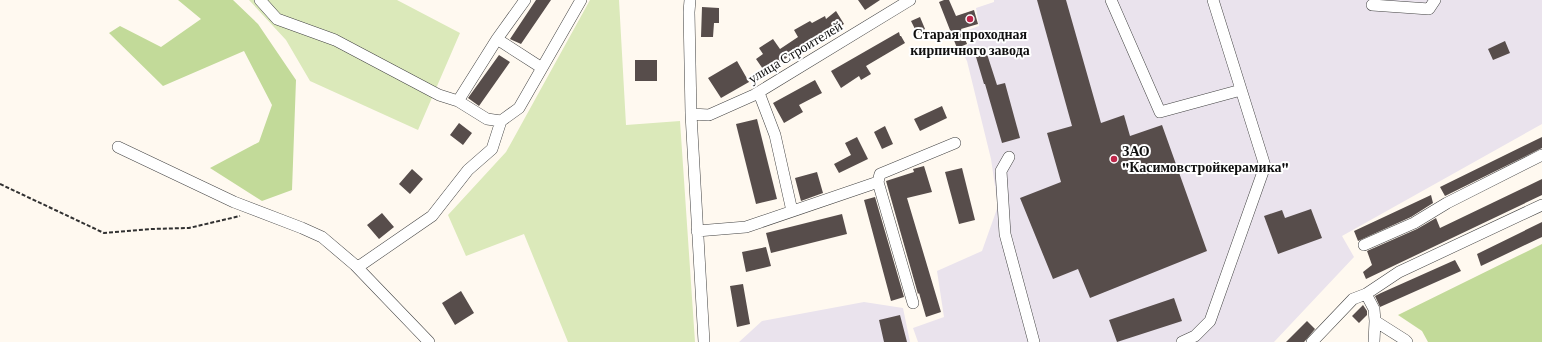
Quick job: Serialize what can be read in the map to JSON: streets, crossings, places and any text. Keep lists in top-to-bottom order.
{
  "streets": {
    "street": ["улица Строителей"]
  },
  "places": ["Старая проходная кирпичного завода", "ЗАО \"Касимовстройкерамика\""]
}
